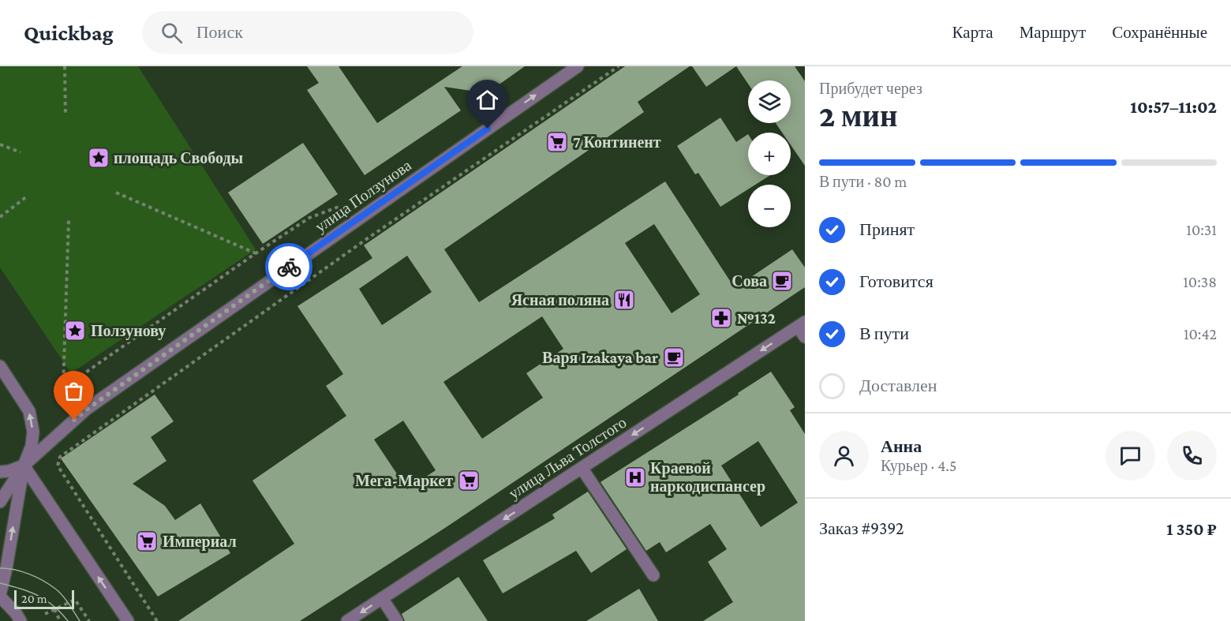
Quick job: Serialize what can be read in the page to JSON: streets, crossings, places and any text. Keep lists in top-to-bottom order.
{
  "streets": {
    "street": ["улица Ползунова", "улица Льва Толстого"]
  },
  "one_way": ["улица Ползунова", "улица Льва Толстого"],
  "places": {
    "supermarket": ["7 Континент", "Мега-Маркет", "Империал"],
    "place": ["площадь Свободы", "Ползунову"],
    "cafe": ["Сова", "Варя Izakaya bar"],
    "restaurant": ["Ясная поляна"],
    "pharmacy": ["№132"],
    "hospital": ["Краевой наркодиспансер"]
  },
  "scale_bar": "20 m",
  "page": {
    "header": "Quickbag",
    "search": "Поиск",
    "nav": ["Карта", "Маршрут", "Сохранённые"],
    "heading": ["2 мин", "Прибудет через", "10:57–11:02"],
    "panel": [
      "Анна",
      "Курьер · 4.5",
      "Заказ #9392",
      "1 350 ₽"
    ],
    "map_buttons": ["+", "−"],
    "bar": "В пути · 80 m",
    "list": [
      ["Принят", "10:31"],
      ["Готовится", "10:38"],
      ["В пути", "10:42"],
      "Доставлен"
    ],
    "scale": "20 m"
  }
}
